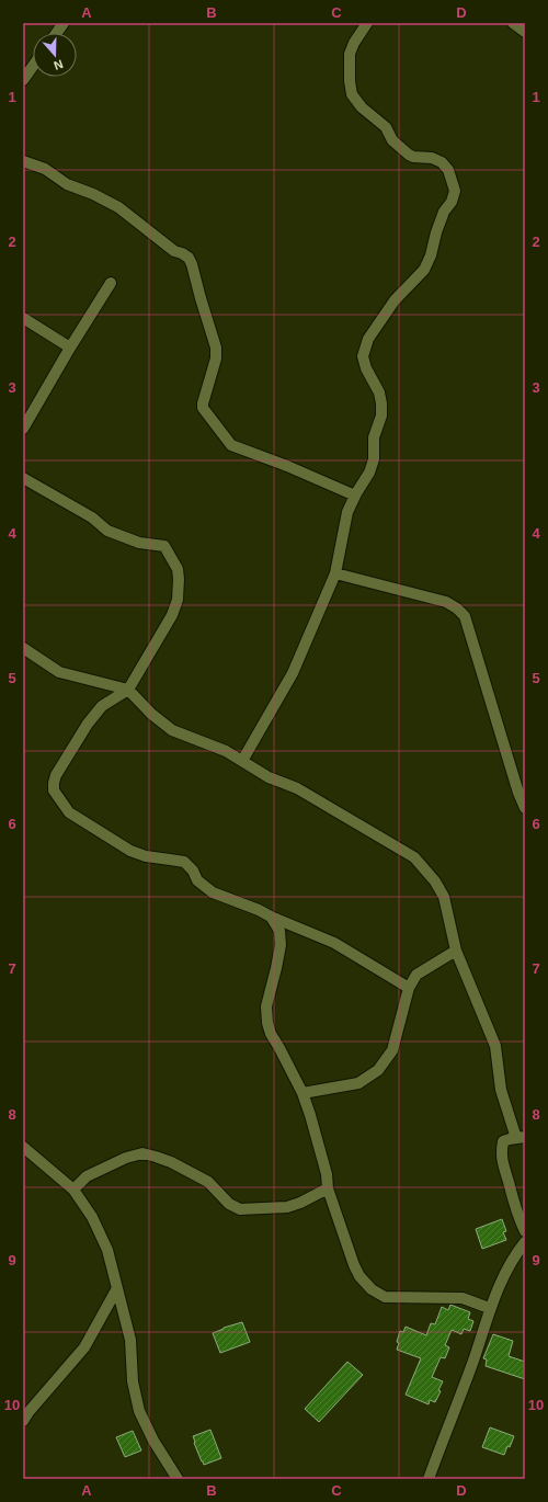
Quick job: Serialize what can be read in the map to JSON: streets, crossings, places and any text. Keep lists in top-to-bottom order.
{
  "north": "bottom",
  "grid": {
    "columns": [
      "A",
      "B",
      "C",
      "D"
    ],
    "rows": [
      "1",
      "2",
      "3",
      "4",
      "5",
      "6",
      "7",
      "8",
      "9",
      "10"
    ]
  }
}
